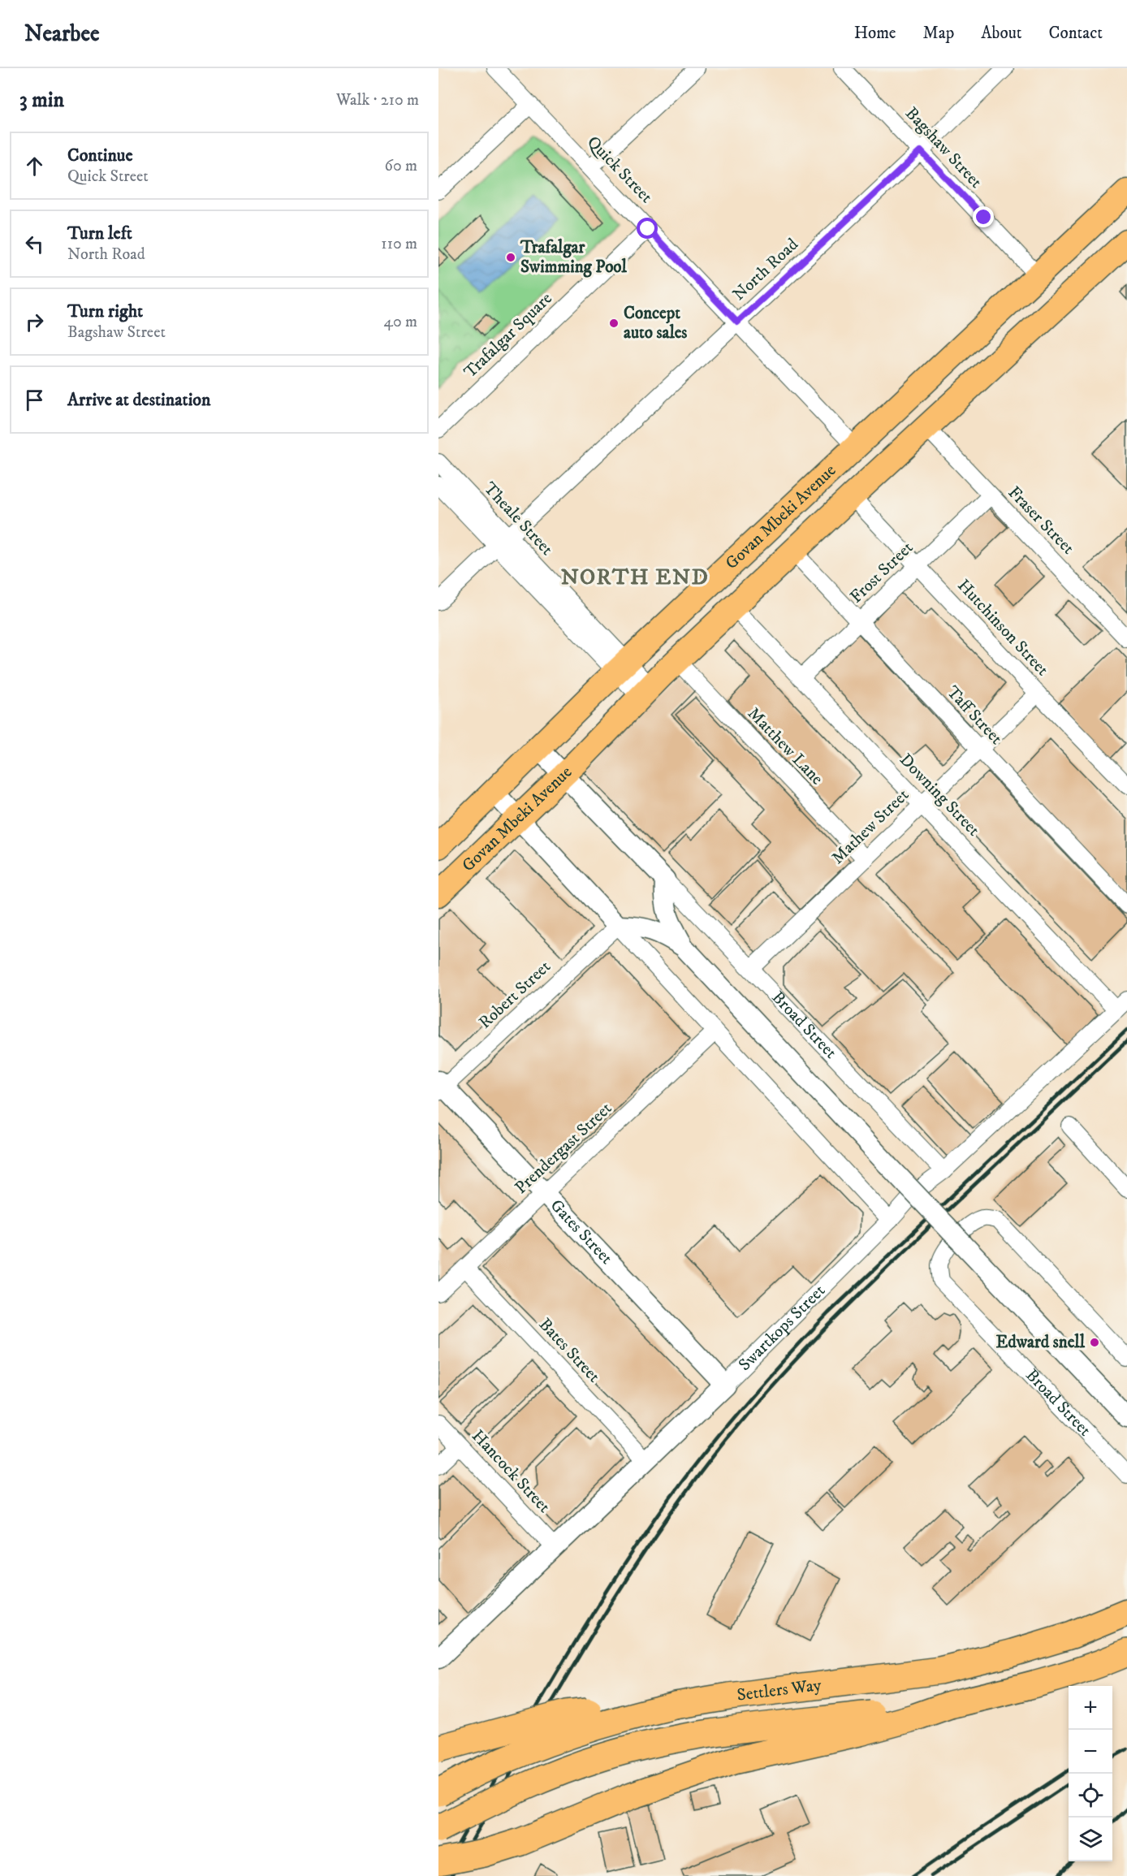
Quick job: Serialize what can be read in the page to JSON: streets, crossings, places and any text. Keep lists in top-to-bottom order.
{
  "streets": {
    "highway": ["Settlers Way"],
    "main road": ["Govan Mbeki Avenue"],
    "street": [
      "Bagshaw Street",
      "Quick Street",
      "North Road",
      "Trafalgar Square",
      "Theale Street",
      "Fraser Street",
      "Frost Street",
      "Hutchinson Street",
      "Taff Street",
      "Matthew Lane",
      "Downing Street",
      "Mathew Street",
      "Robert Street",
      "Broad Street",
      "Prendergast Street",
      "Gates Street",
      "Swartkops Street",
      "Bates Street",
      "Hancock Street"
    ]
  },
  "crossings": [
    ["Bagshaw Street", "North Road"],
    ["Bagshaw Street", "Govan Mbeki Avenue"],
    ["Quick Street", "North Road"],
    ["Quick Street", "Trafalgar Square"],
    ["Quick Street", "Govan Mbeki Avenue"],
    ["North Road", "Theale Street"],
    ["Govan Mbeki Avenue", "Theale Street"],
    ["Govan Mbeki Avenue", "Fraser Street"],
    ["Govan Mbeki Avenue", "Hutchinson Street"],
    ["Govan Mbeki Avenue", "Taff Street"],
    ["Govan Mbeki Avenue", "Matthew Lane"],
    ["Govan Mbeki Avenue", "Downing Street"],
    ["Govan Mbeki Avenue", "Broad Street"],
    ["Fraser Street", "Frost Street"],
    ["Frost Street", "Hutchinson Street"],
    ["Frost Street", "Taff Street"],
    ["Frost Street", "Downing Street"],
    ["Hutchinson Street", "Mathew Street"],
    ["Taff Street", "Mathew Street"],
    ["Matthew Lane", "Mathew Street"],
    ["Downing Street", "Mathew Street"],
    ["Downing Street", "Swartkops Street"],
    ["Mathew Street", "Broad Street"],
    ["Robert Street", "Broad Street"],
    ["Robert Street", "Gates Street"],
    ["Broad Street", "Swartkops Street"],
    ["Prendergast Street", "Gates Street"],
    ["Prendergast Street", "Bates Street"],
    ["Gates Street", "Swartkops Street"],
    ["Swartkops Street", "Bates Street"],
    ["Swartkops Street", "Hancock Street"]
  ],
  "districts": ["NORTH END"],
  "places": ["Trafalgar Swimming Pool", "Concept auto sales", "Edward snell"],
  "page": {
    "header": "Nearbee",
    "nav": [
      "Home",
      "Map",
      "About",
      "Contact"
    ],
    "heading": ["3 min", "Walk · 210 m"],
    "list": [
      ["Continue", "Quick Street", "60 m"],
      ["Turn left", "North Road", "110 m"],
      ["Turn right", "Bagshaw Street", "40 m"],
      "Arrive at destination"
    ],
    "map_buttons": ["+", "−"]
  }
}
